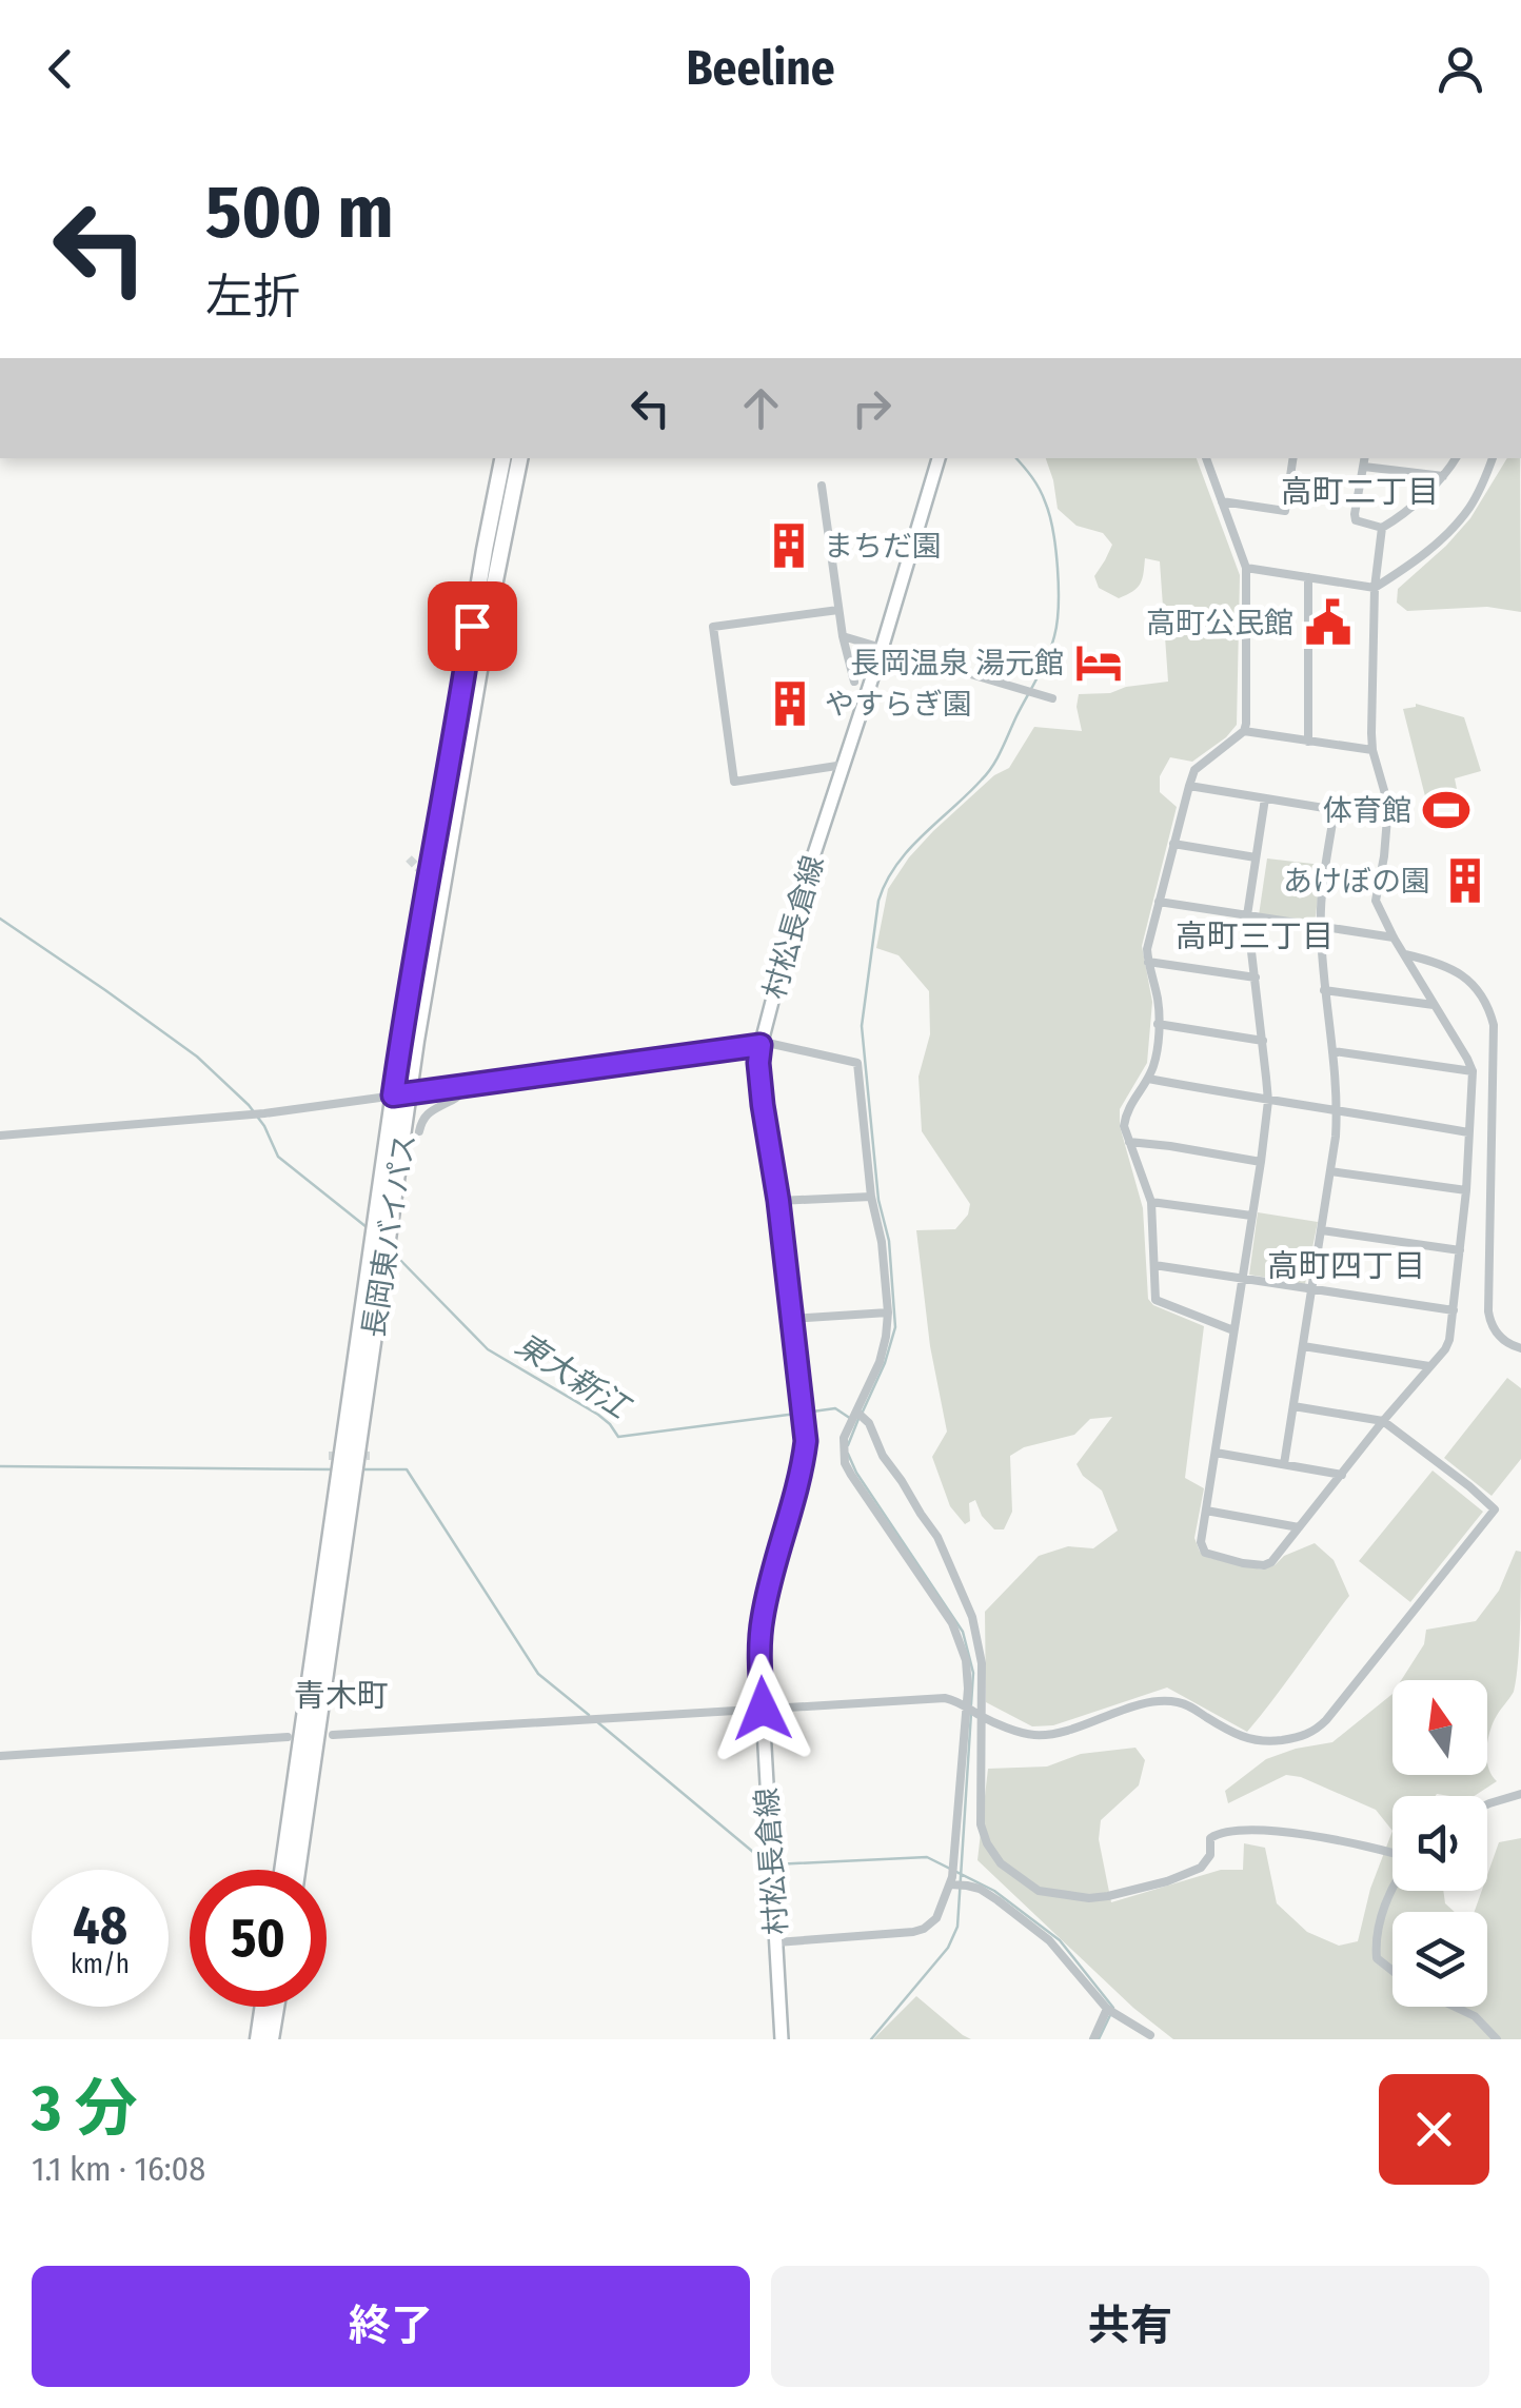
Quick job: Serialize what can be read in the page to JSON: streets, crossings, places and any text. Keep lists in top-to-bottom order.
{
  "streets": {
    "highway": ["長岡東バイパス"],
    "main road": ["村松長倉線"]
  },
  "districts": [
    "高町二丁目",
    "高町三丁目",
    "高町四丁目",
    "青木町"
  ],
  "water": ["東大新江"],
  "places": {
    "building": ["まちだ園", "やすらぎ園", "あけぼの園"],
    "public building": ["高町公民館"],
    "hotel": ["長岡温泉 湯元館"],
    "sports": ["体育館"]
  },
  "north": "top",
  "page": {
    "header": "Beeline",
    "turn": ["500 m", "左折"],
    "speed": "48 km/h",
    "limit": "50",
    "heading": ["3 分", "1.1 km · 16:08"],
    "buttons": ["終了", "共有"]
  }
}
